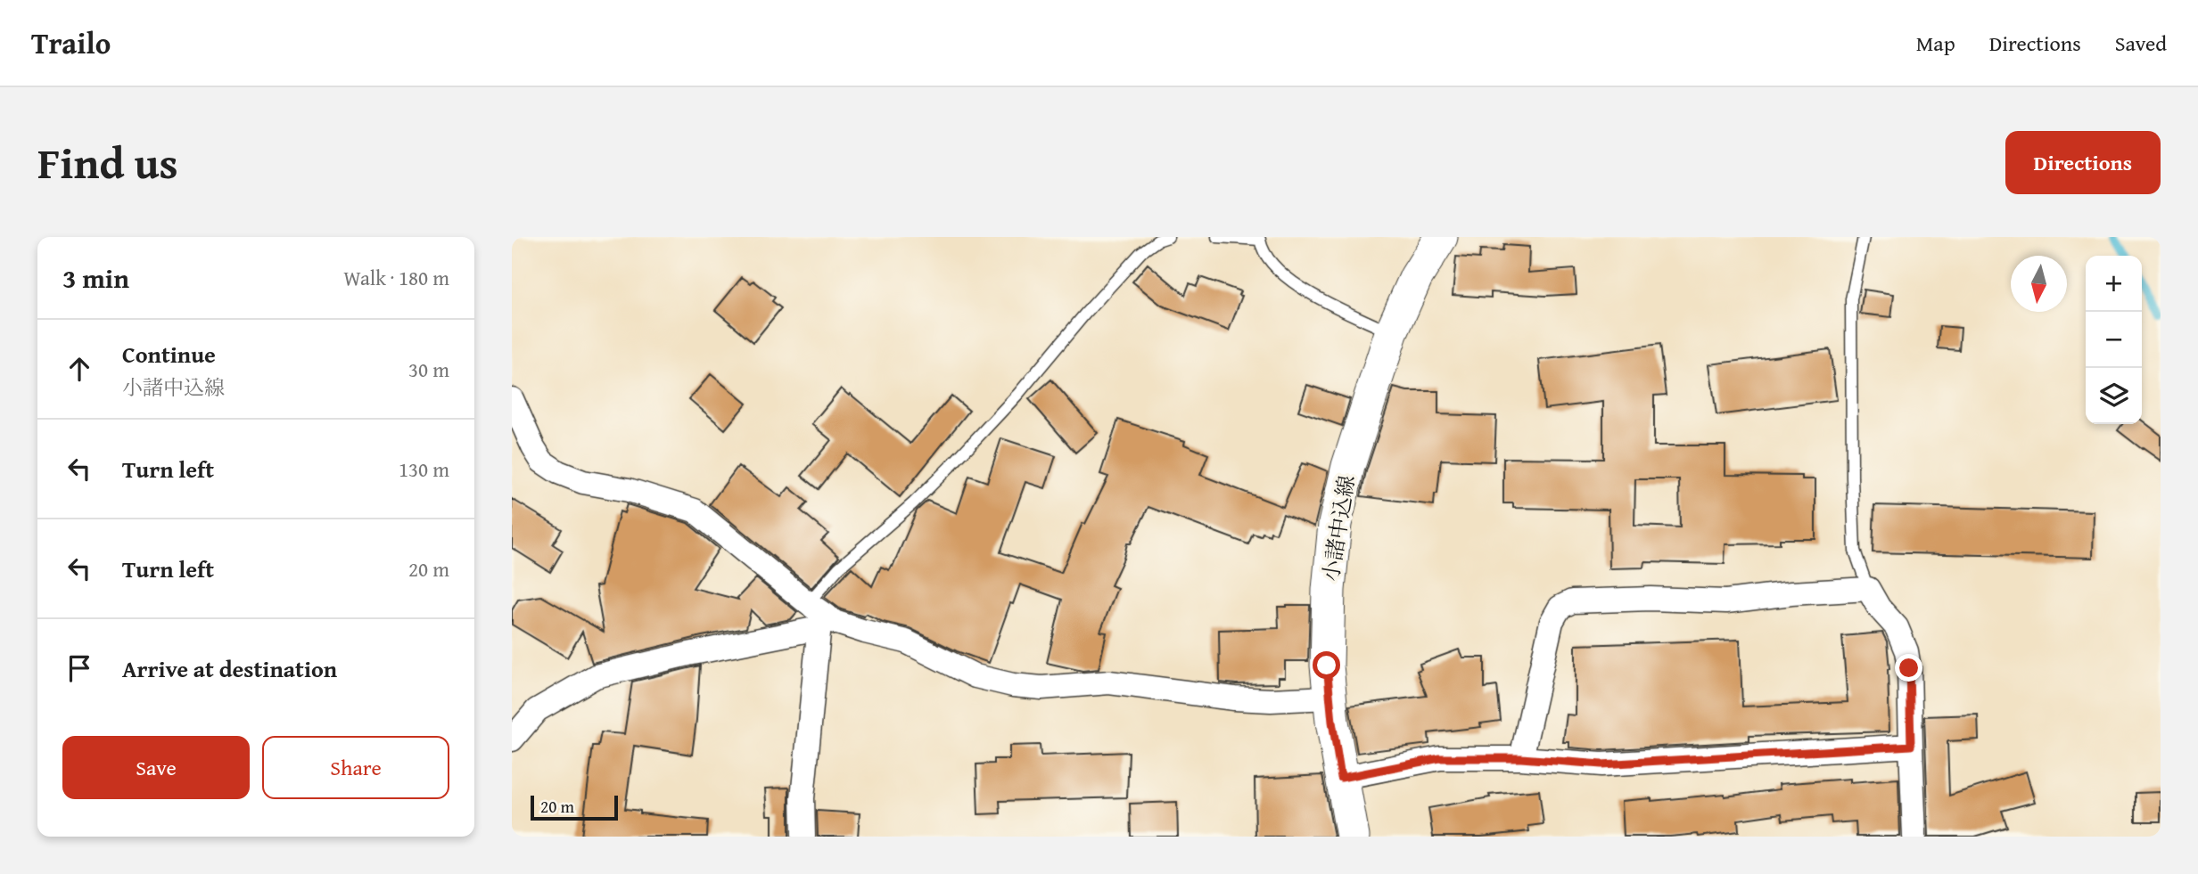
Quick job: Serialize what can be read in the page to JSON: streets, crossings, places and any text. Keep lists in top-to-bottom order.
{
  "streets": {
    "main road": ["小諸中込線"]
  },
  "scale_bar": "20 m",
  "north": "bottom",
  "page": {
    "header": "Trailo",
    "nav": ["Map", "Directions", "Saved"],
    "title": "Find us",
    "buttons": [
      "Directions",
      ["Save", "Share"]
    ],
    "heading": ["3 min", "Walk · 180 m"],
    "map_buttons": ["+", "−"],
    "list": [
      ["Continue", "小諸中込線", "30 m"],
      ["Turn left", "130 m"],
      ["Turn left", "20 m"],
      "Arrive at destination"
    ],
    "scale": "20 m"
  }
}
